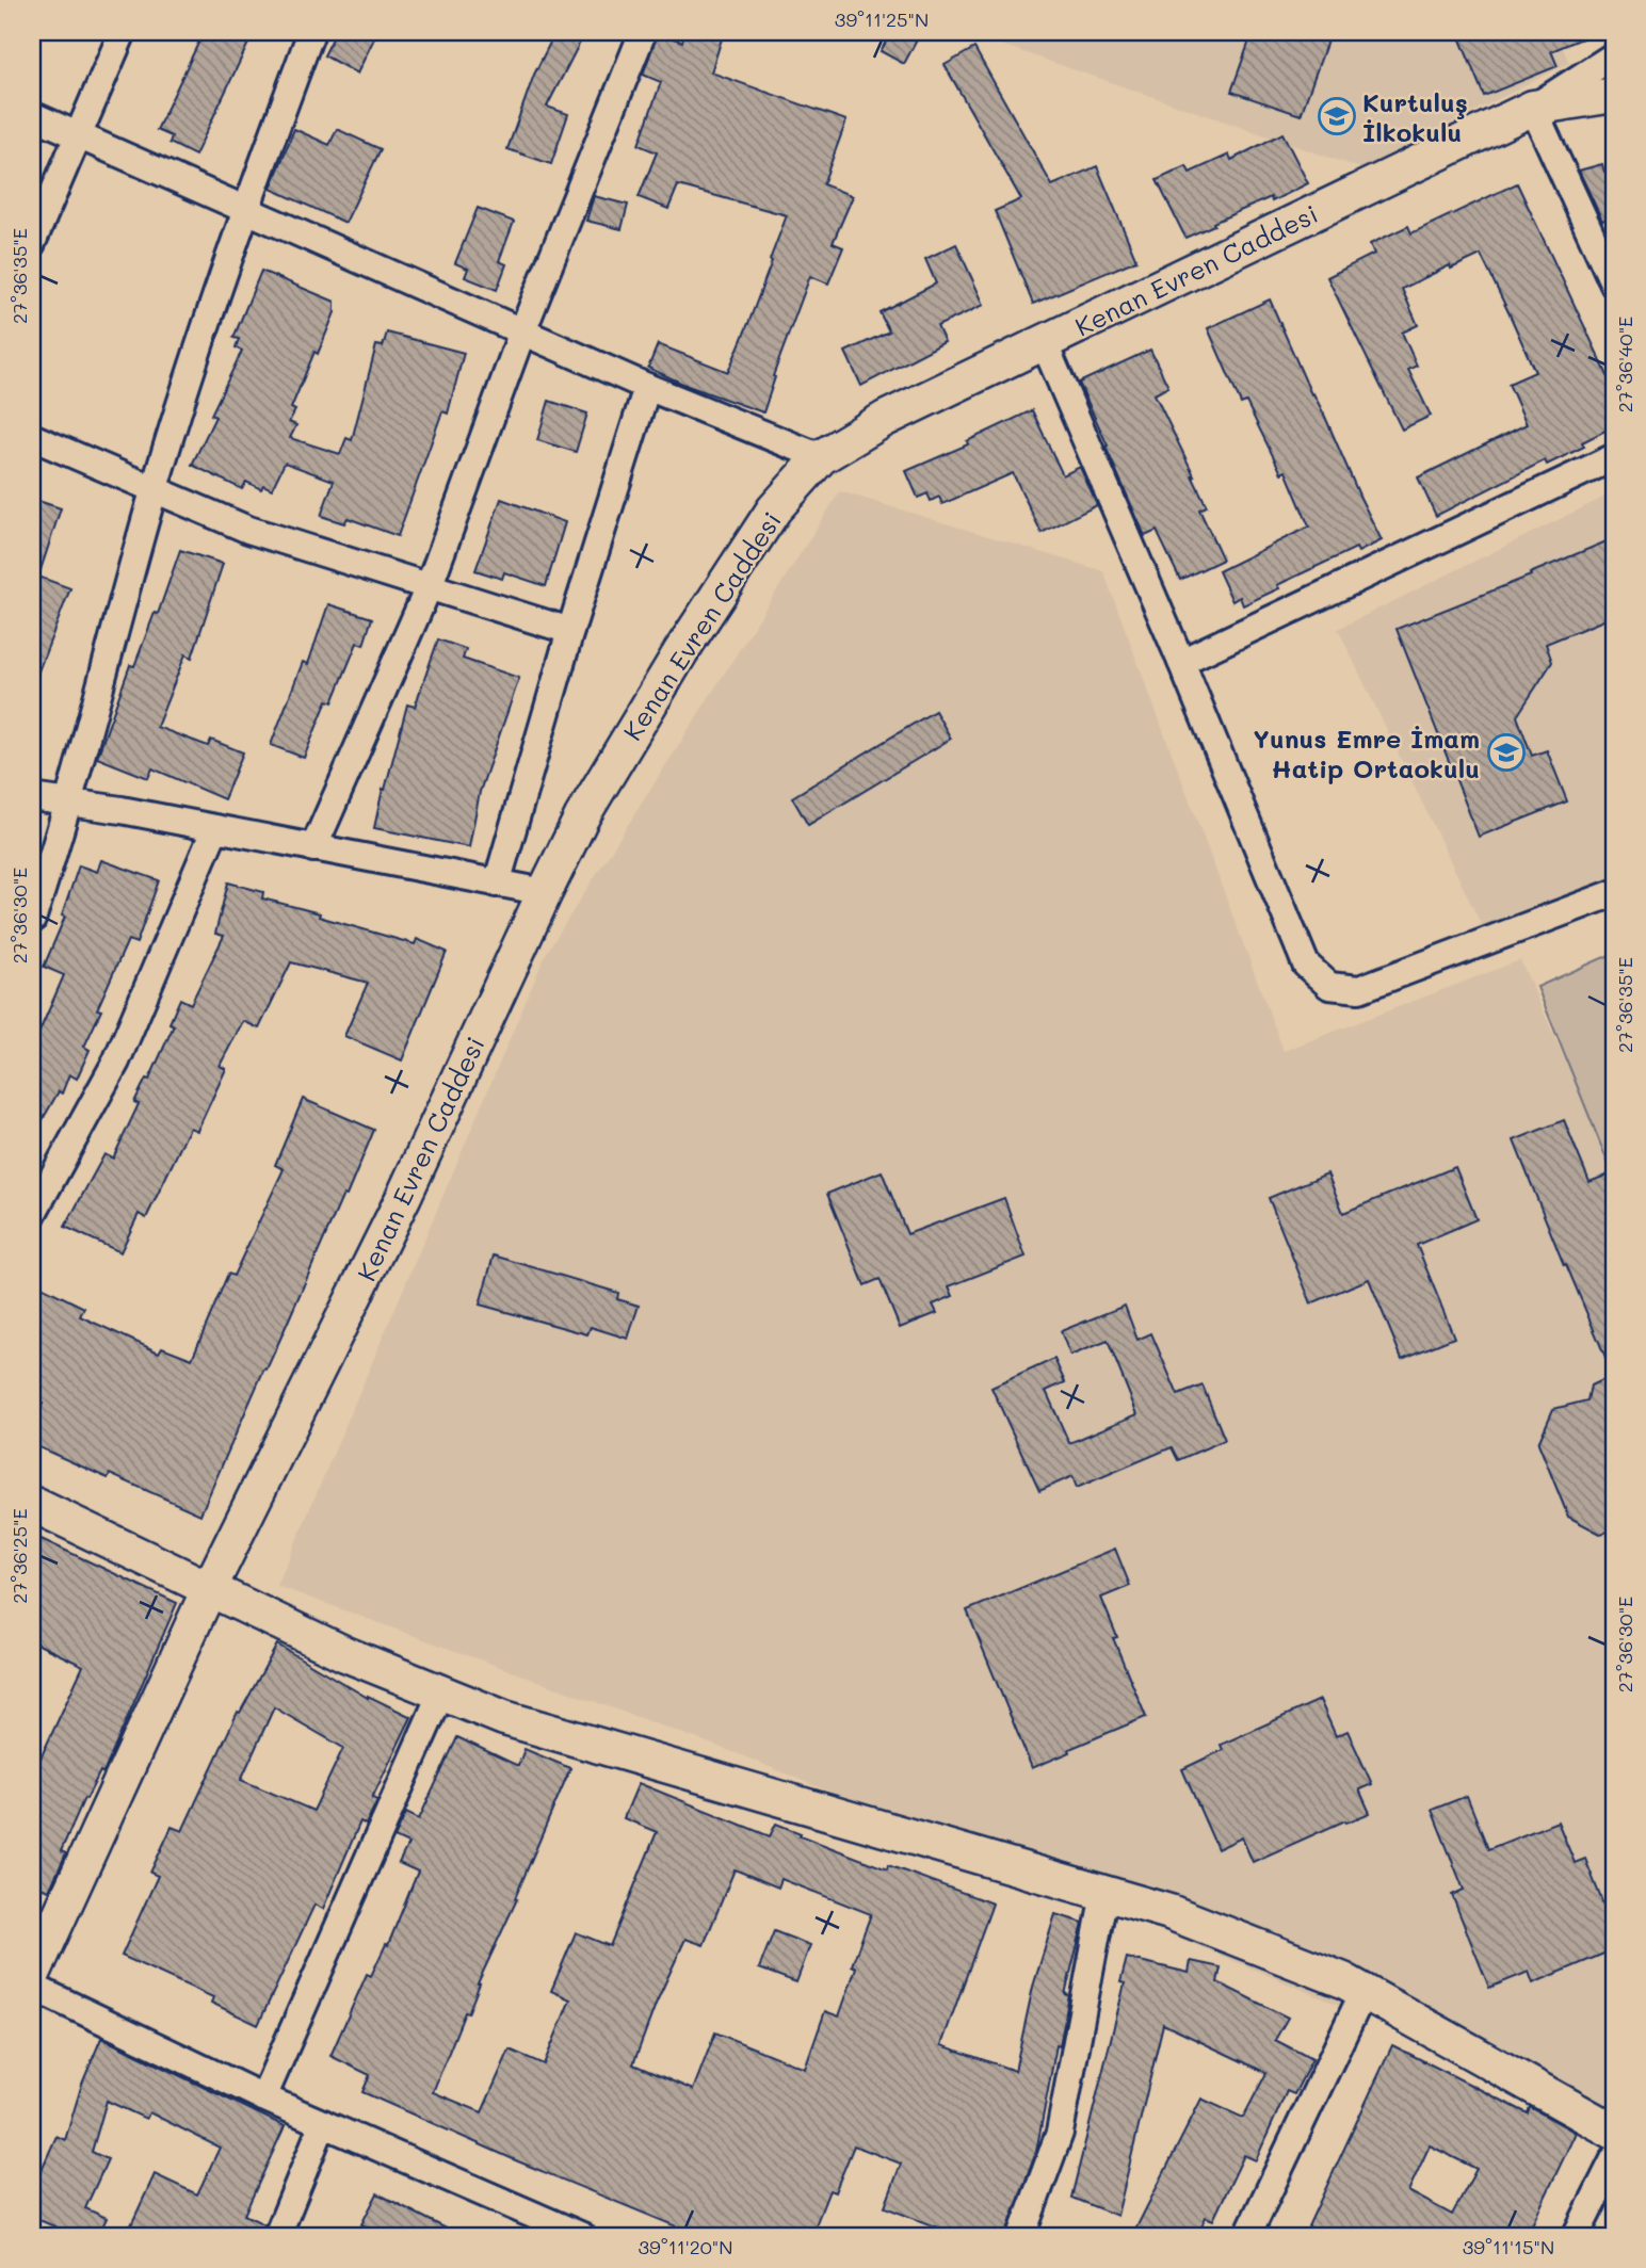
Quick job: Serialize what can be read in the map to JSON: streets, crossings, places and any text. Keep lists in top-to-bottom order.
{
  "streets": {
    "street": ["Kenan Evren Caddesi"]
  },
  "places": {
    "school or university": ["Kurtuluş İlkokulu", "Yunus Emre İmam Hatip Ortaokulu"]
  },
  "coordinates": [
    "39°11'25\"N",
    "27°36'35\"E",
    "27°36'40\"E",
    "27°36'30\"E",
    "27°36'25\"E",
    "39°11'20\"N",
    "39°11'15\"N"
  ]
}
